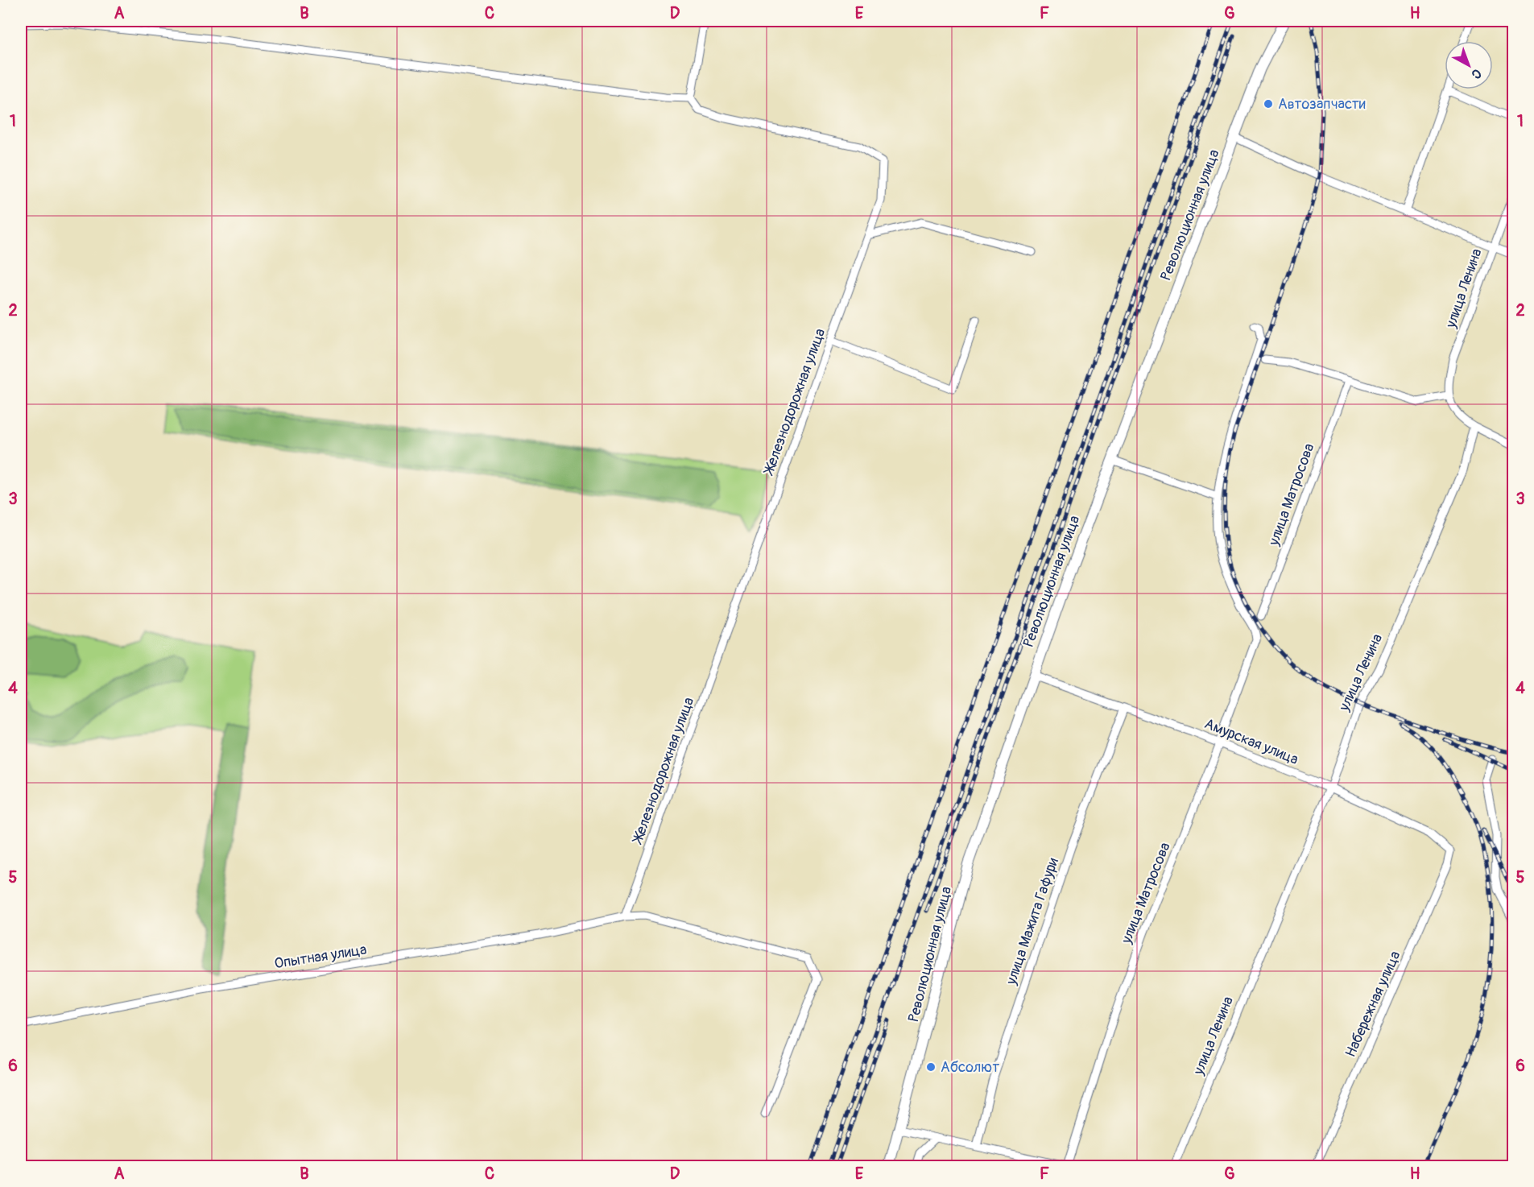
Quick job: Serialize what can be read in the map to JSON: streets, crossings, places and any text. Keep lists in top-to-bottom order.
{
  "streets": {
    "main road": ["Революционная улица"],
    "street": [
      "улица Ленина",
      "Железнодорожная улица",
      "улица Матросова",
      "Амурская улица",
      "улица Мажита Гафури",
      "Опытная улица",
      "Набережная улица"
    ]
  },
  "crossings": [
    ["Революционная улица", "Амурская улица"],
    ["улица Ленина", "Амурская улица"],
    ["Железнодорожная улица", "Опытная улица"],
    ["улица Матросова", "Амурская улица"],
    ["Амурская улица", "улица Мажита Гафури"],
    ["Амурская улица", "Набережная улица"]
  ],
  "places": ["Автозапчасти", "Абсолют"],
  "north": "bottom right",
  "grid": {
    "columns": [
      "A",
      "B",
      "C",
      "D",
      "E",
      "F",
      "G",
      "H"
    ],
    "rows": [
      "1",
      "2",
      "3",
      "4",
      "5",
      "6"
    ]
  }
}
